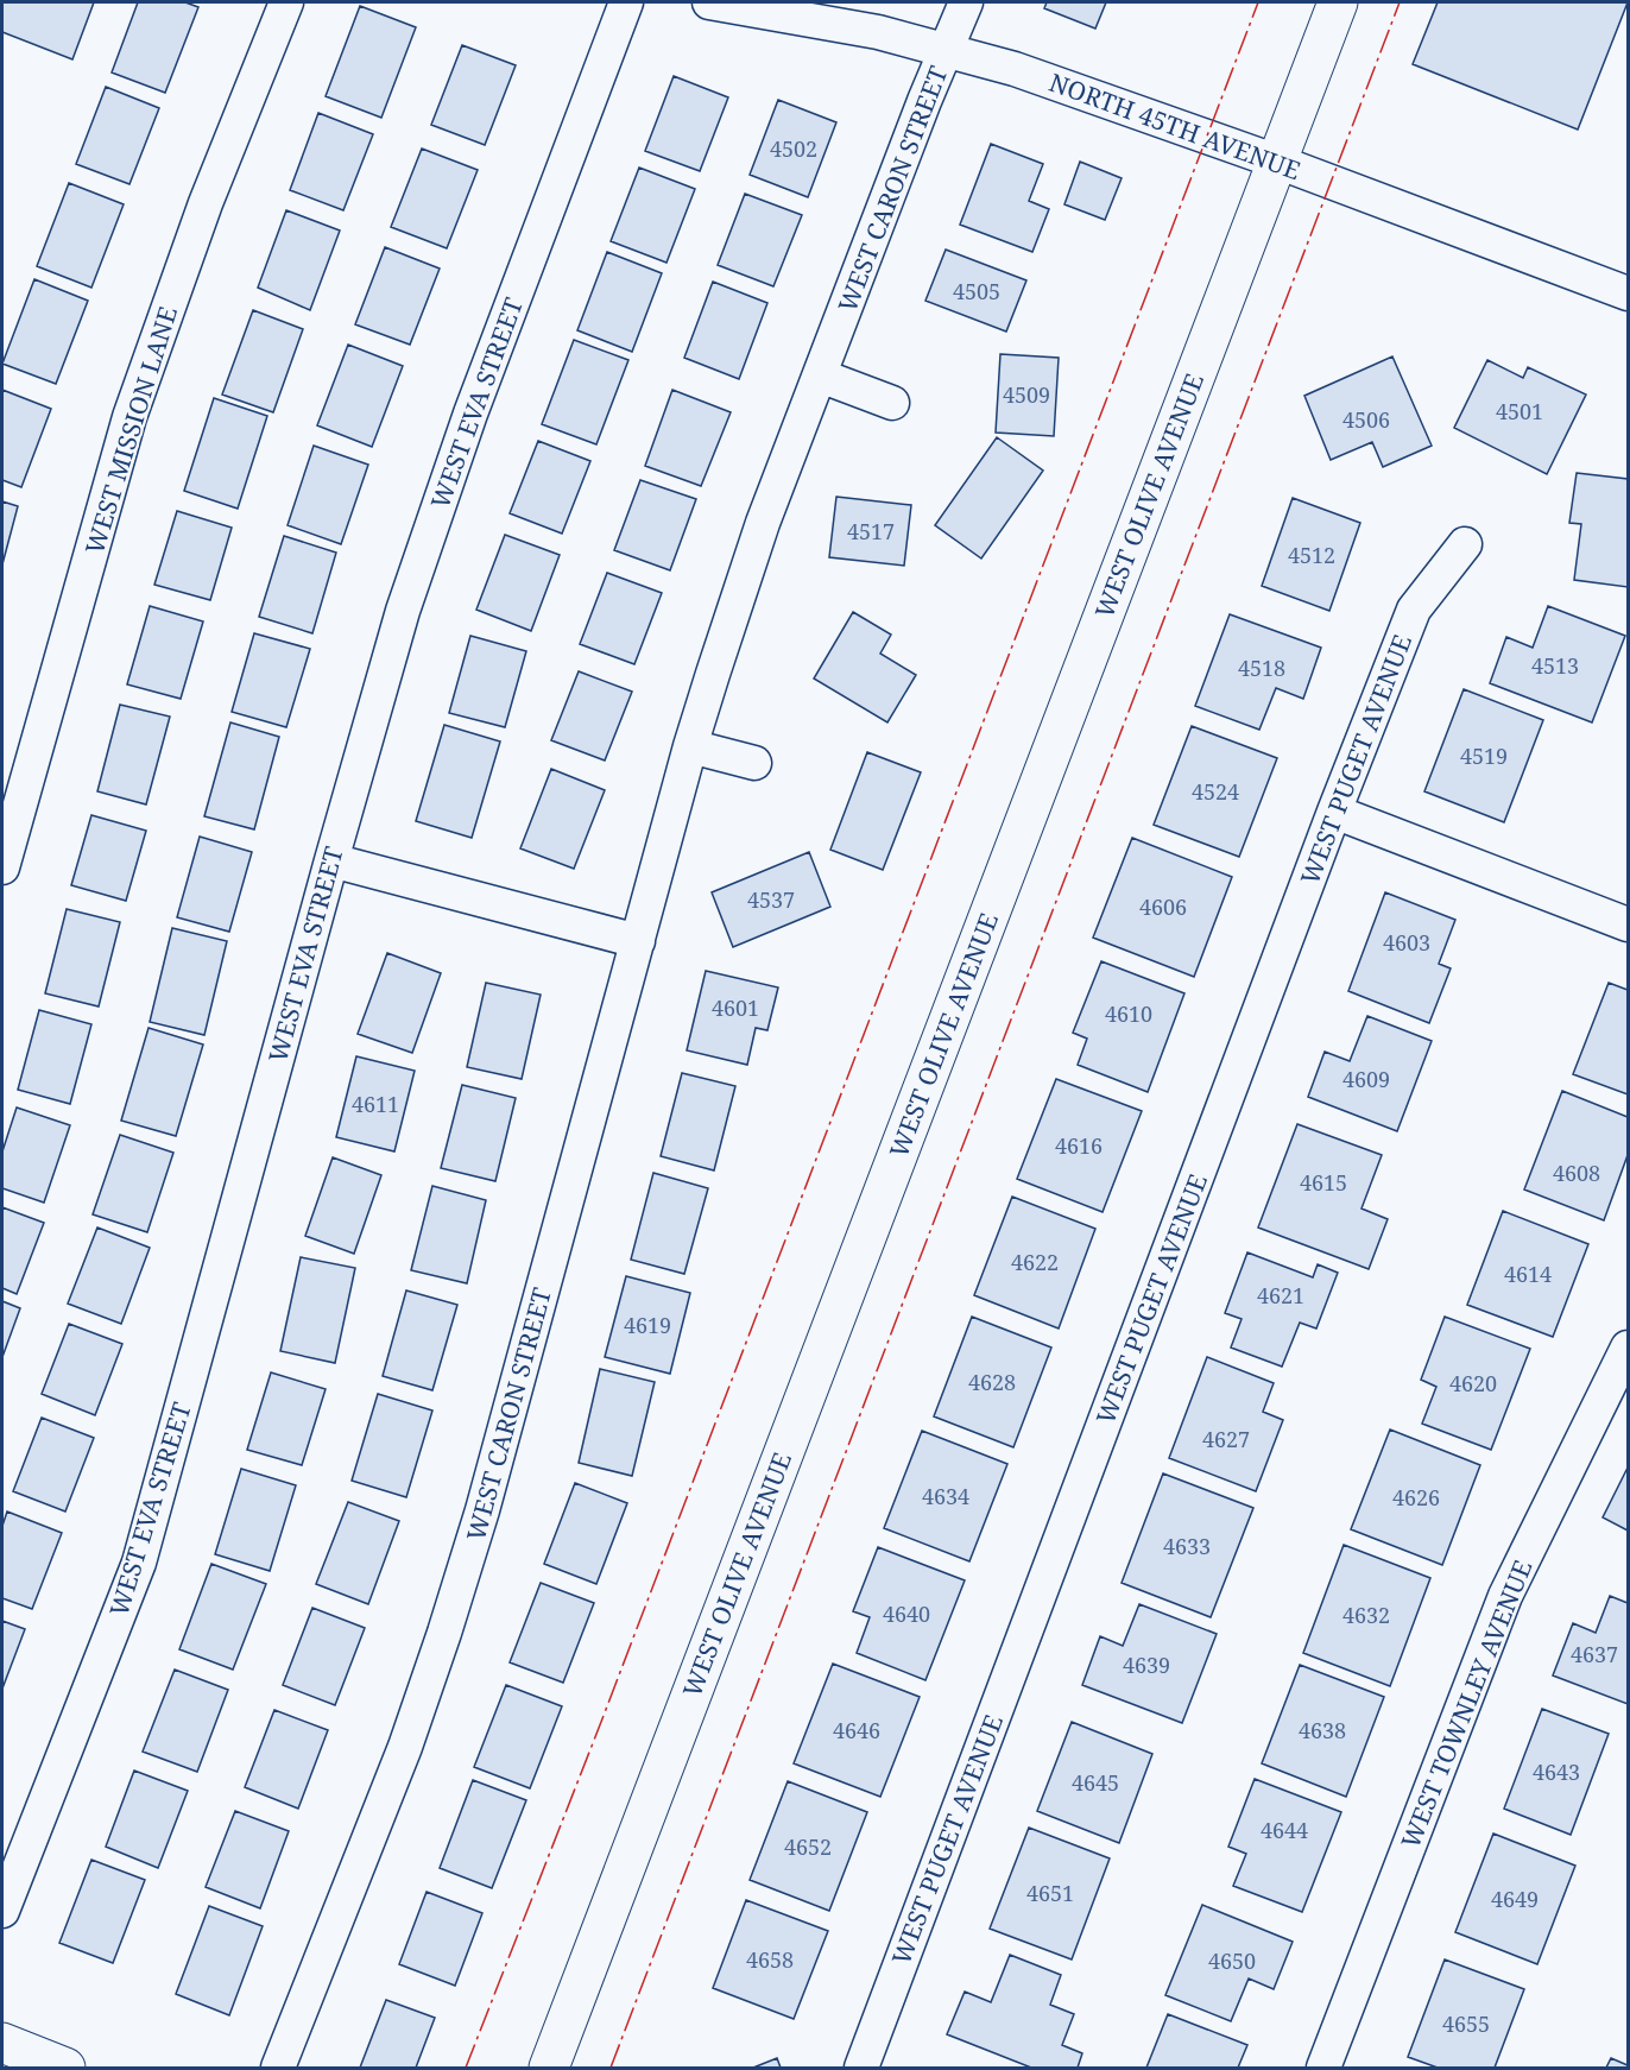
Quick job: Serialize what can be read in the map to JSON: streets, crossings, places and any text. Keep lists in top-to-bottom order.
{
  "streets": {
    "main road": ["WEST OLIVE AVENUE"],
    "street": [
      "NORTH 45TH AVENUE",
      "WEST CARON STREET",
      "WEST EVA STREET",
      "WEST MISSION LANE",
      "WEST PUGET AVENUE",
      "WEST TOWNLEY AVENUE"
    ]
  },
  "crossings": [
    ["NORTH 45TH AVENUE", "WEST CARON STREET"],
    ["NORTH 45TH AVENUE", "WEST OLIVE AVENUE"]
  ],
  "house_numbers": [
    "4502",
    "4505",
    "4509",
    "4501",
    "4506",
    "4517",
    "4512",
    "4513",
    "4518",
    "4519",
    "4524",
    "4537",
    "4606",
    "4603",
    "4601",
    "4610",
    "4609",
    "4611",
    "4616",
    "4608",
    "4615",
    "4622",
    "4614",
    "4621",
    "4619",
    "4628",
    "4620",
    "4627",
    "4634",
    "4626",
    "4633",
    "4640",
    "4632",
    "4637",
    "4639",
    "4646",
    "4638",
    "4643",
    "4645",
    "4644",
    "4652",
    "4651",
    "4649",
    "4658",
    "4650",
    "4655"
  ]
}
